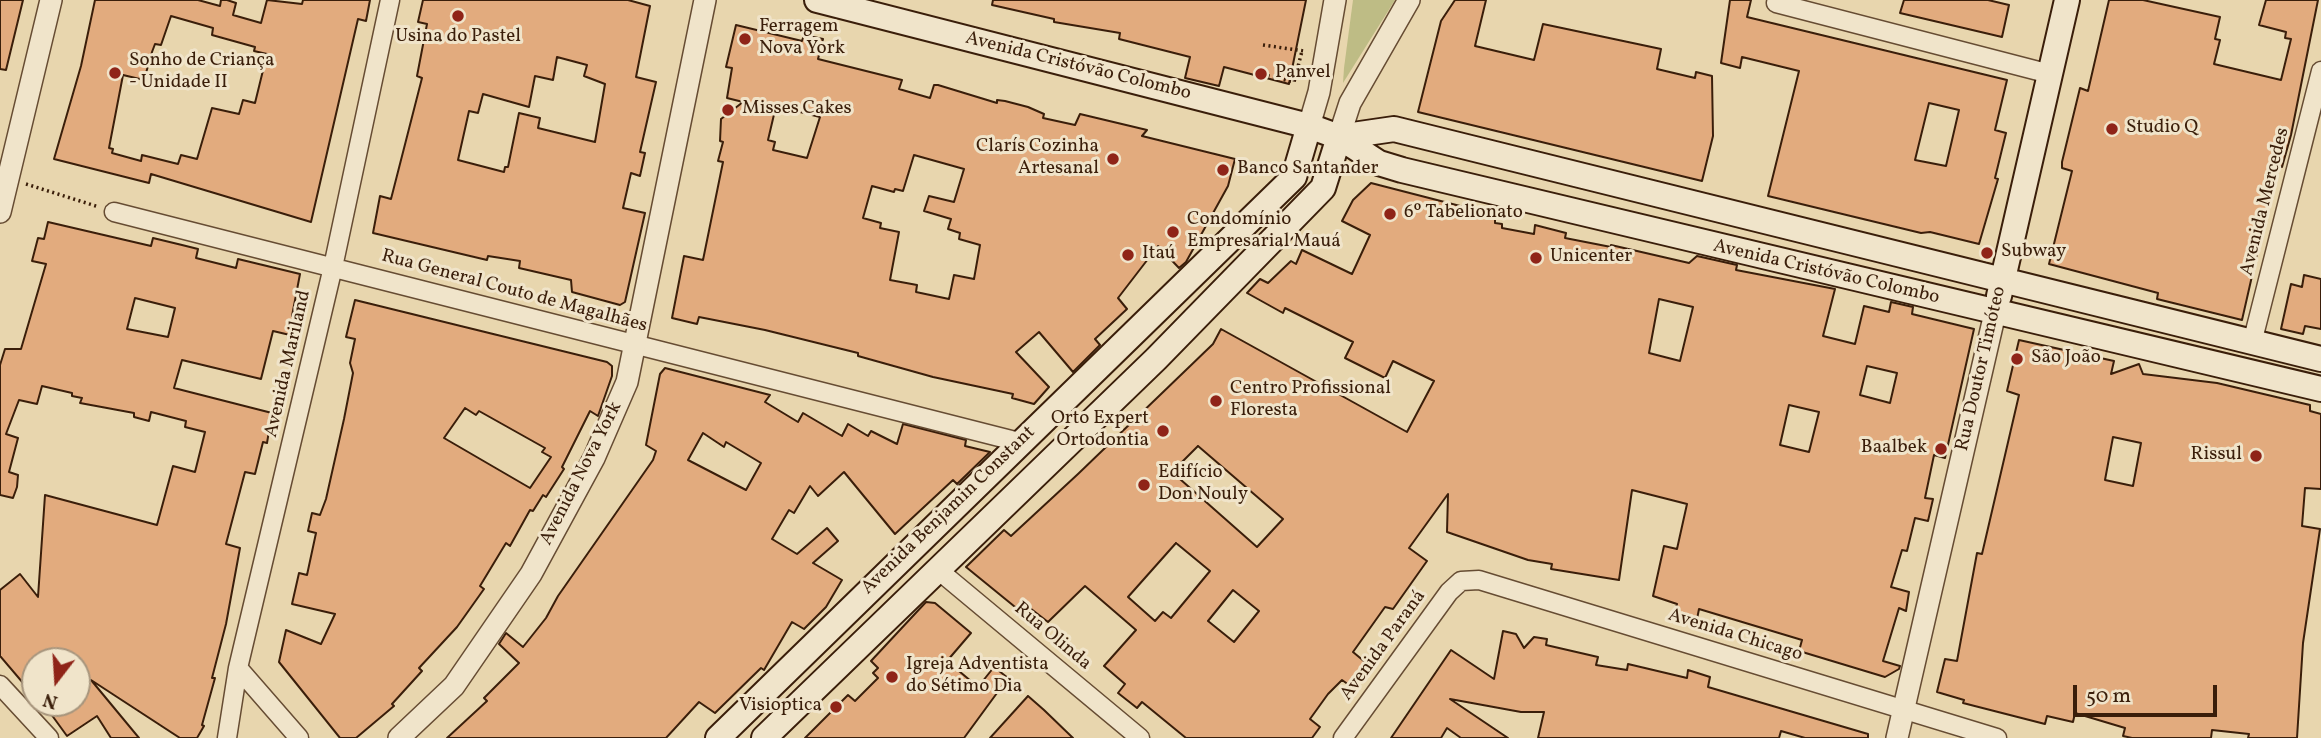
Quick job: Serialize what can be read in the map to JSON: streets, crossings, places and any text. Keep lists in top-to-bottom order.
{
  "streets": {
    "main road": ["Avenida Cristóvão Colombo", "Rua Doutor Timóteo", "Avenida Benjamin Constant"],
    "street": [
      "Avenida Mercedes",
      "Rua General Couto de Magalhães",
      "Avenida Mariland",
      "Avenida Nova York",
      "Avenida Chicago",
      "Rua Olinda",
      "Avenida Paraná"
    ]
  },
  "crossings": [
    ["Avenida Cristóvão Colombo", "Avenida Mercedes"],
    ["Avenida Cristóvão Colombo", "Rua Doutor Timóteo"],
    ["Avenida Cristóvão Colombo", "Avenida Benjamin Constant"],
    ["Rua General Couto de Magalhães", "Avenida Mariland"],
    ["Rua General Couto de Magalhães", "Avenida Nova York"],
    ["Rua General Couto de Magalhães", "Avenida Benjamin Constant"],
    ["Rua Doutor Timóteo", "Avenida Chicago"],
    ["Avenida Benjamin Constant", "Rua Olinda"],
    ["Avenida Chicago", "Avenida Paraná"]
  ],
  "places": [
    "Usina do Pastel",
    "Ferragem Nova York",
    "Sonho de Criança - Unidade II",
    "Panvel",
    "Misses Cakes",
    "Studio Q",
    "Clarís Cozinha Artesanal",
    "Banco Santander",
    "6º Tabelionato",
    "Condomínio Empresarial Mauá",
    "Subway",
    "Itaú",
    "Unicenter",
    "São João",
    "Centro Profissional Floresta",
    "Orto Expert Ortodontia",
    "Baalbek",
    "Rissul",
    "Edifício Don Nouly",
    "Igreja Adventista do Sétimo Dia",
    "Visioptica"
  ],
  "scale_bar": "50 m",
  "north": "bottom"
}
